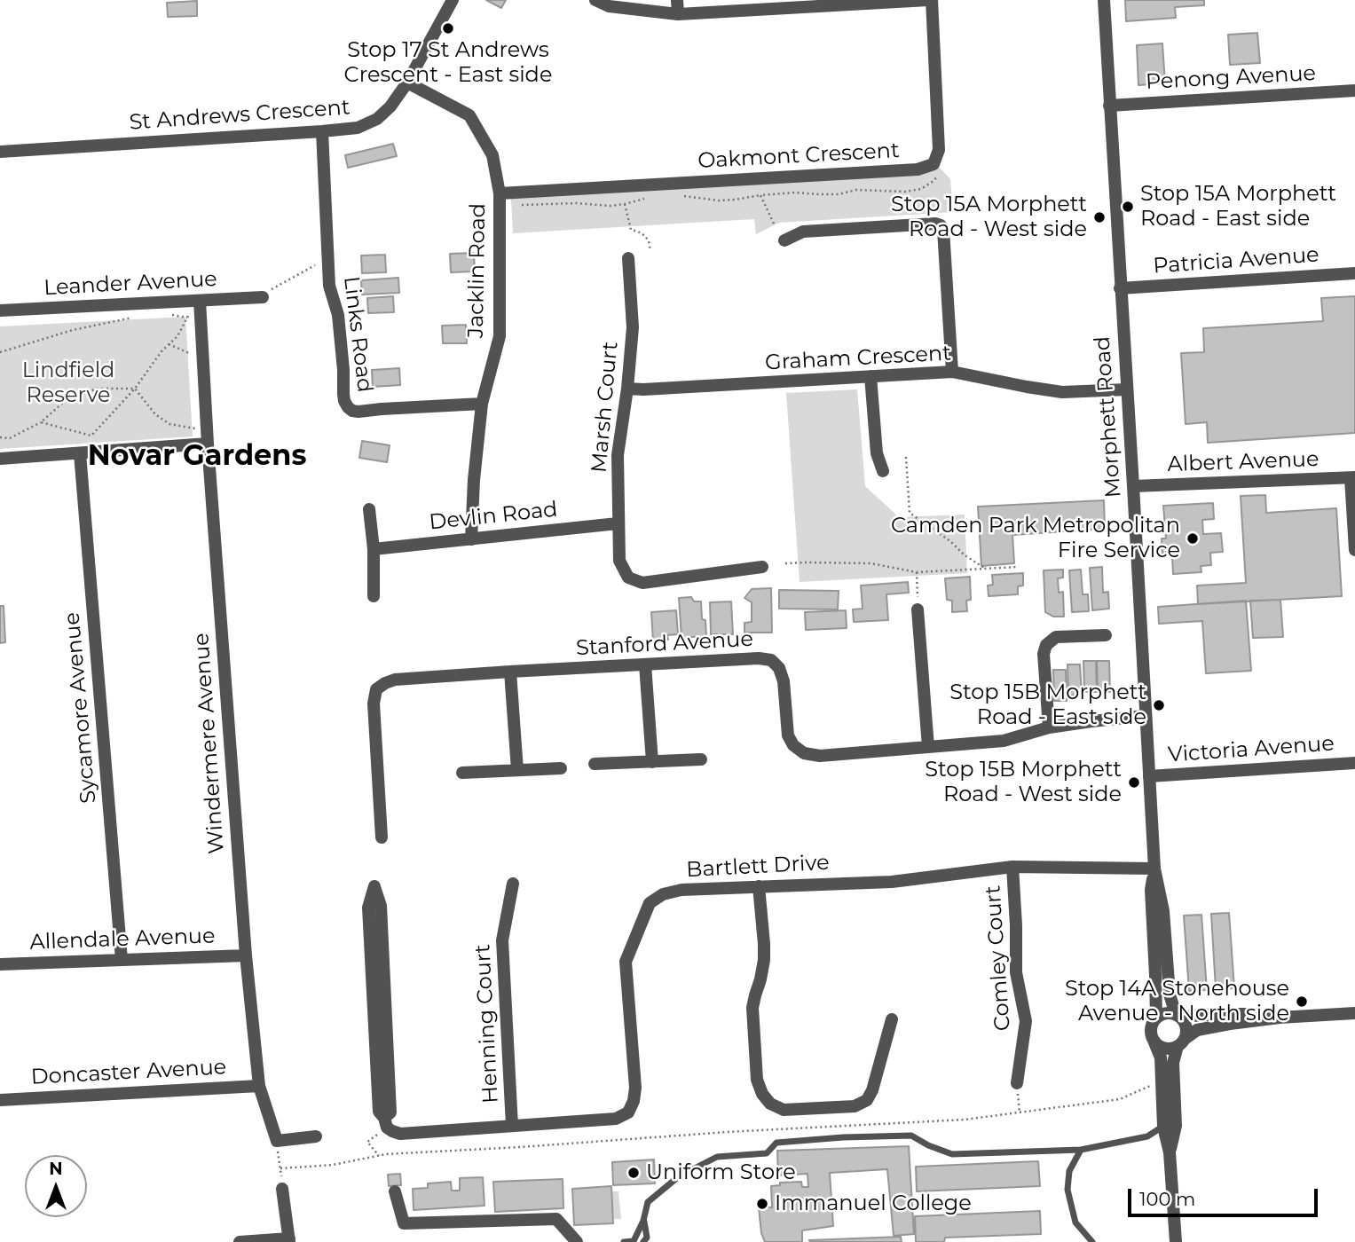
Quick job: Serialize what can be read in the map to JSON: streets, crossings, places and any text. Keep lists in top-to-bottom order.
{
  "streets": {
    "street": [
      "Penong Avenue",
      "St Andrews Crescent",
      "Oakmont Crescent",
      "Patricia Avenue",
      "Jacklin Road",
      "Leander Avenue",
      "Links Road",
      "Graham Crescent",
      "Marsh Court",
      "Morphett Road",
      "Albert Avenue",
      "Devlin Road",
      "Stanford Avenue",
      "Sycamore Avenue",
      "Windermere Avenue",
      "Victoria Avenue",
      "Bartlett Drive",
      "Allendale Avenue",
      "Comley Court",
      "Henning Court",
      "Doncaster Avenue"
    ]
  },
  "crossings": [
    ["Penong Avenue", "Morphett Road"],
    ["St Andrews Crescent", "Jacklin Road"],
    ["St Andrews Crescent", "Links Road"],
    ["Oakmont Crescent", "Jacklin Road"],
    ["Patricia Avenue", "Morphett Road"],
    ["Jacklin Road", "Links Road"],
    ["Jacklin Road", "Devlin Road"],
    ["Leander Avenue", "Windermere Avenue"],
    ["Graham Crescent", "Marsh Court"],
    ["Graham Crescent", "Morphett Road"],
    ["Marsh Court", "Devlin Road"],
    ["Morphett Road", "Albert Avenue"],
    ["Morphett Road", "Stanford Avenue"],
    ["Morphett Road", "Victoria Avenue"],
    ["Morphett Road", "Bartlett Drive"],
    ["Sycamore Avenue", "Allendale Avenue"],
    ["Windermere Avenue", "Allendale Avenue"],
    ["Windermere Avenue", "Doncaster Avenue"],
    ["Bartlett Drive", "Comley Court"],
    ["Bartlett Drive", "Henning Court"]
  ],
  "districts": ["Novar Gardens"],
  "parks": ["Lindfield Reserve"],
  "places": [
    "Stop 17 St Andrews Crescent - East side",
    "Stop 15A Morphett Road - East side",
    "Stop 15A Morphett Road - West side",
    "Camden Park Metropolitan Fire Service",
    "Stop 15B Morphett Road - East side",
    "Stop 15B Morphett Road - West side",
    "Stop 14A Stonehouse Avenue - North side",
    "Uniform Store",
    "Immanuel College"
  ],
  "scale_bar": "100 m",
  "north": "top"
}
